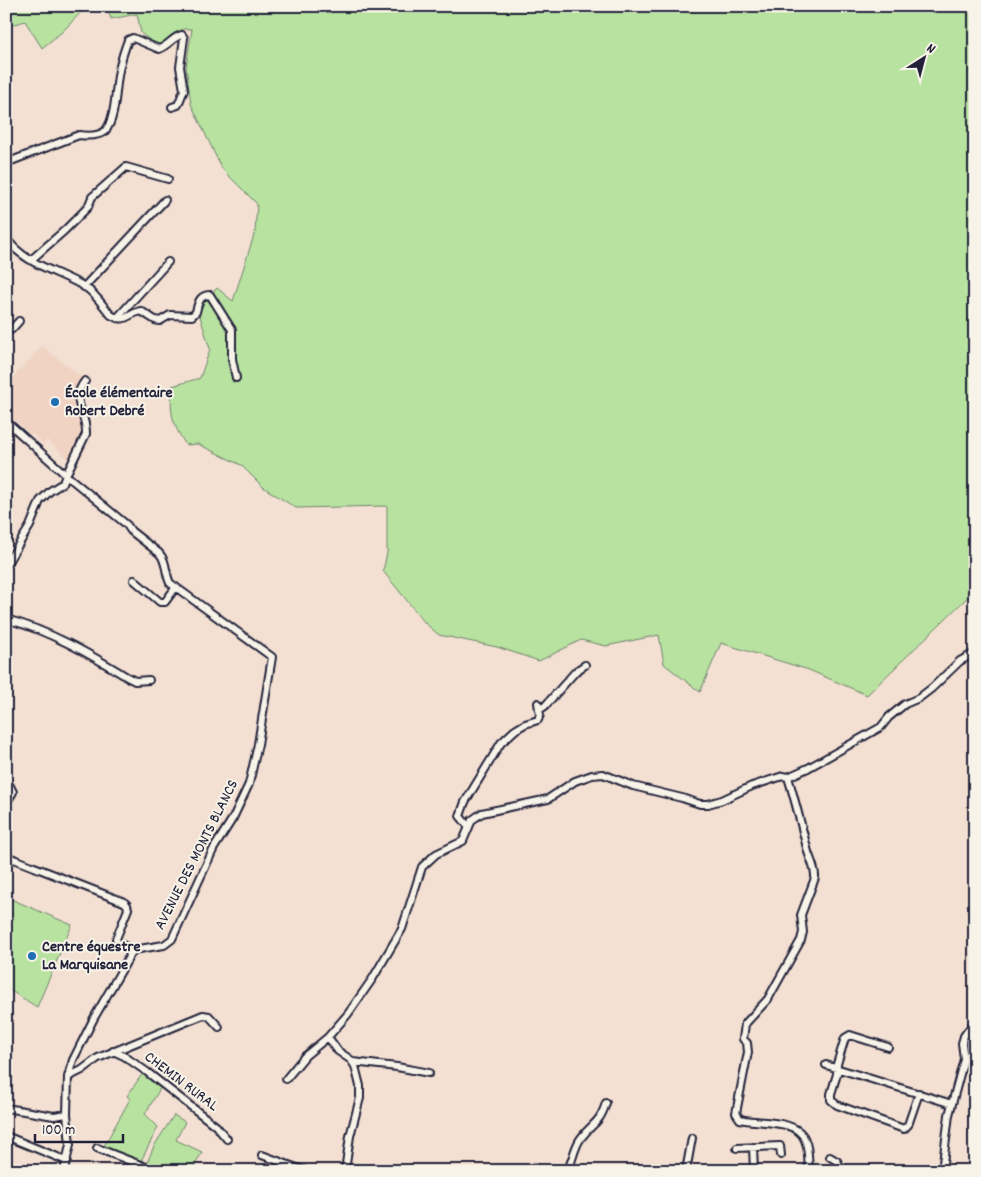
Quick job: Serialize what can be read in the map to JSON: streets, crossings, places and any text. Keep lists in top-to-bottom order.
{
  "streets": {
    "street": ["AVENUE DES MONTS BLANCS", "CHEMIN RURAL"]
  },
  "places": ["École élémentaire Robert Debré", "Centre équestre La Marquisane"],
  "scale_bar": "100 m",
  "north": "top right"
}
